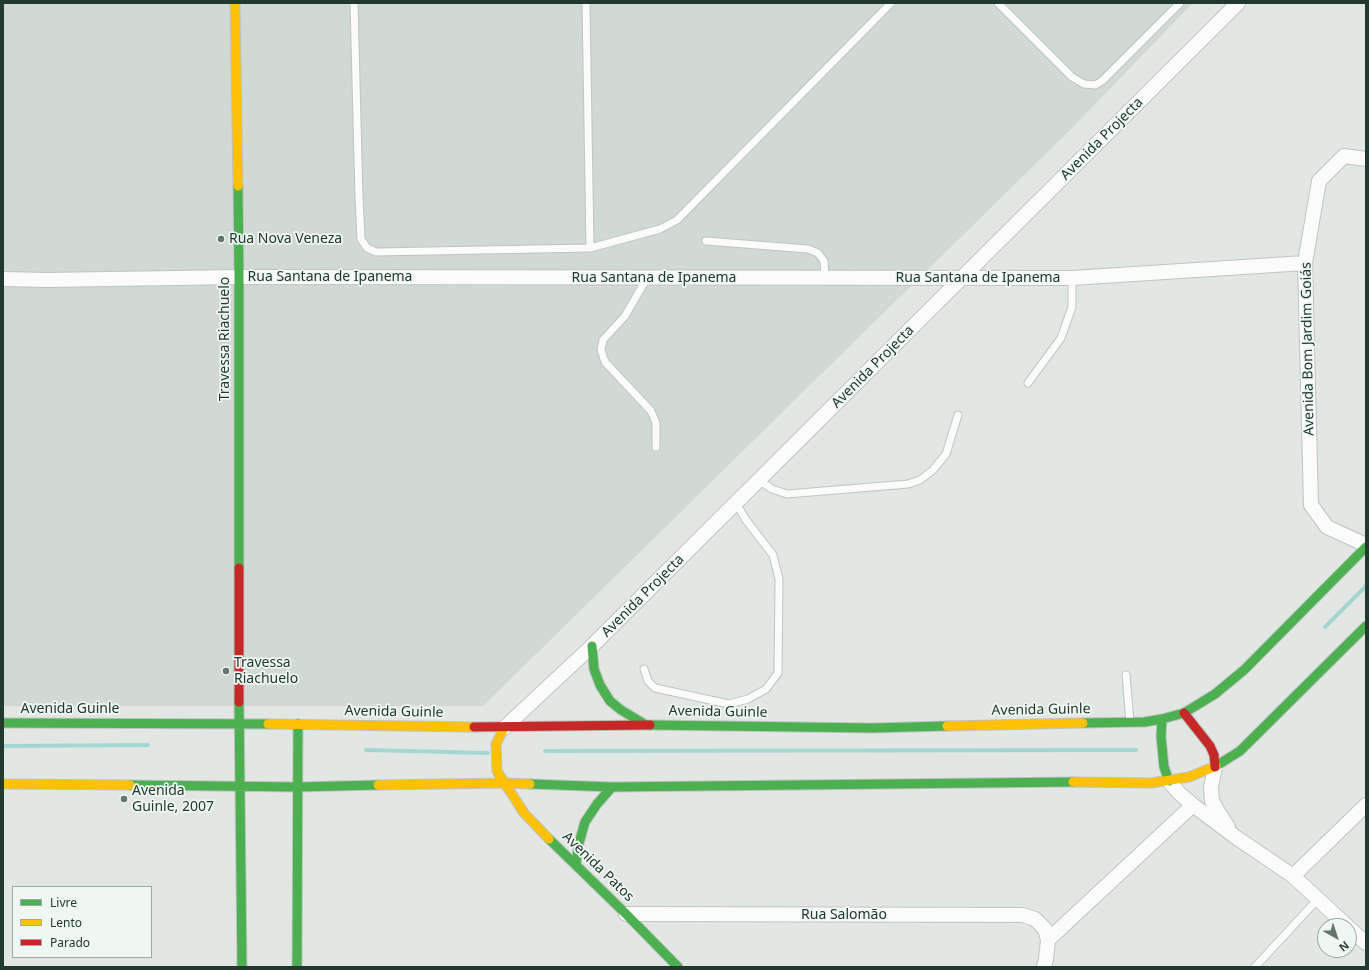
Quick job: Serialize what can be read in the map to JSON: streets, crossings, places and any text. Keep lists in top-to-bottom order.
{
  "streets": {
    "street": [
      "Avenida Projecta",
      "Rua Santana de Ipanema",
      "Travessa Riachuelo",
      "Avenida Bom Jardim Goiás",
      "Avenida Guinle",
      "Avenida Patos",
      "Rua Salomão"
    ]
  },
  "crossings": [
    ["Avenida Projecta", "Rua Santana de Ipanema"],
    ["Avenida Projecta", "Avenida Guinle"],
    ["Avenida Projecta", "Avenida Patos"],
    ["Rua Santana de Ipanema", "Travessa Riachuelo"],
    ["Rua Santana de Ipanema", "Avenida Bom Jardim Goiás"],
    ["Travessa Riachuelo", "Avenida Guinle"],
    ["Avenida Bom Jardim Goiás", "Avenida Guinle"],
    ["Avenida Guinle", "Avenida Patos"],
    ["Avenida Patos", "Rua Salomão"]
  ],
  "places": ["Rua Nova Veneza", "Travessa Riachuelo", "Avenida Guinle, 2007"],
  "legend": ["Livre", "Lento", "Parado"],
  "north": "bottom right"
}
